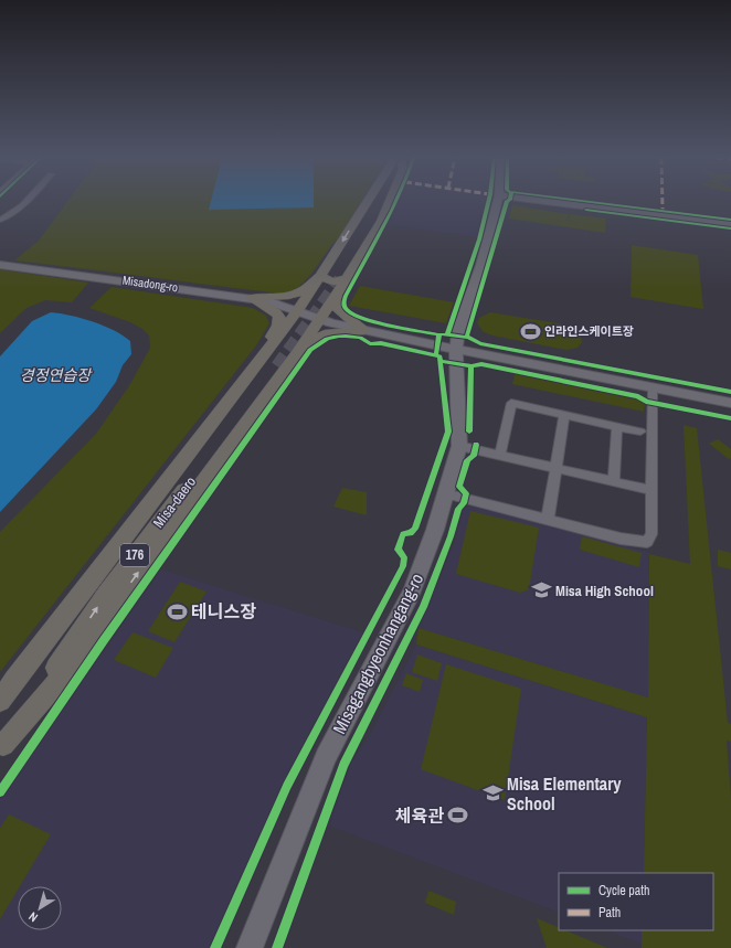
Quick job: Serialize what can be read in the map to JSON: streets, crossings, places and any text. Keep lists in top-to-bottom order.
{
  "streets": {
    "main road": ["Misa-daero", "176"],
    "street": ["Misadong-ro", "Misagangbyeonhangang-ro"]
  },
  "crossings": [
    ["Misadong-ro", "Misagangbyeonhangang-ro"]
  ],
  "water": ["경정연습장"],
  "places": {
    "sports": ["인라인스케이트장", "테니스장", "체육관"],
    "school or university": ["Misa High School", "Misa Elementary School"]
  },
  "legend": ["Cycle path", "Path"],
  "north": "bottom left"
}
